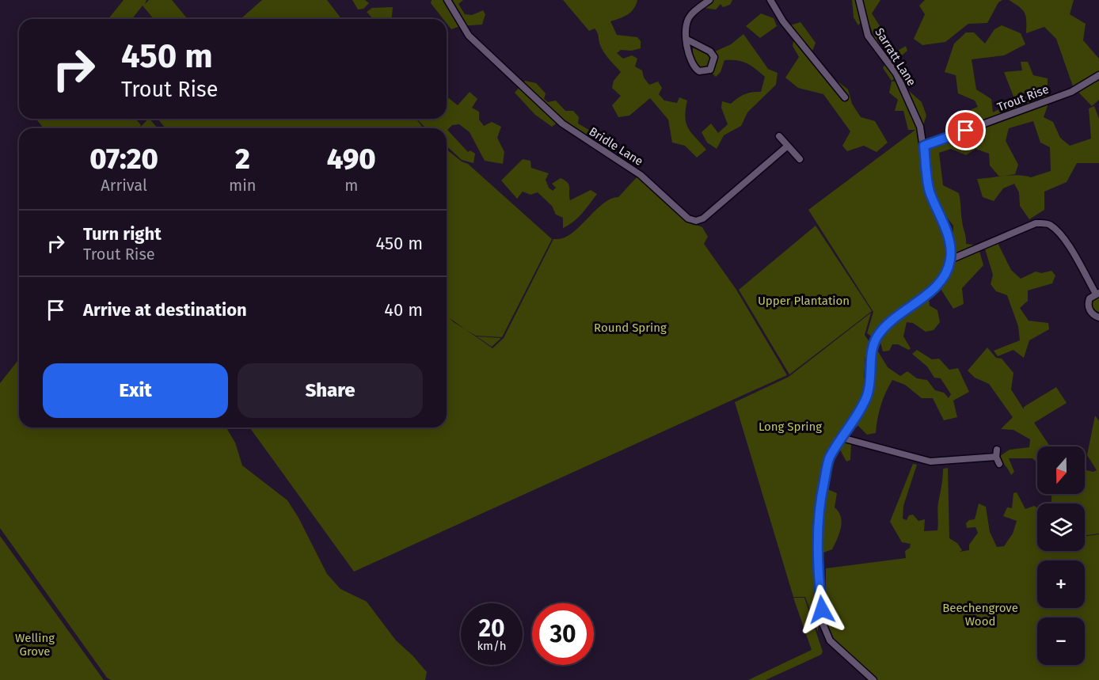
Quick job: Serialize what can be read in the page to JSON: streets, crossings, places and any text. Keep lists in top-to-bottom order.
{
  "streets": {
    "street": ["Sarratt Lane", "Trout Rise", "Bridle Lane"]
  },
  "crossings": [
    ["Sarratt Lane", "Trout Rise"]
  ],
  "parks": [
    "Upper Plantation",
    "Round Spring",
    "Long Spring",
    "Beechengrove Wood",
    "Welling Grove"
  ],
  "north": "bottom",
  "page": {
    "turn": ["450 m", "Trout Rise"],
    "eta": [
      "07:20",
      "Arrival",
      "2",
      "min",
      "490",
      "m"
    ],
    "list": [
      {
        "name": "Turn right",
        "note": "Trout Rise",
        "value": "450 m"
      },
      {
        "name": "Arrive at destination",
        "value": "40 m"
      }
    ],
    "buttons": ["Exit", "Share"],
    "map_buttons": ["+", "−"],
    "speed": "20 km/h",
    "limit": "30"
  }
}
